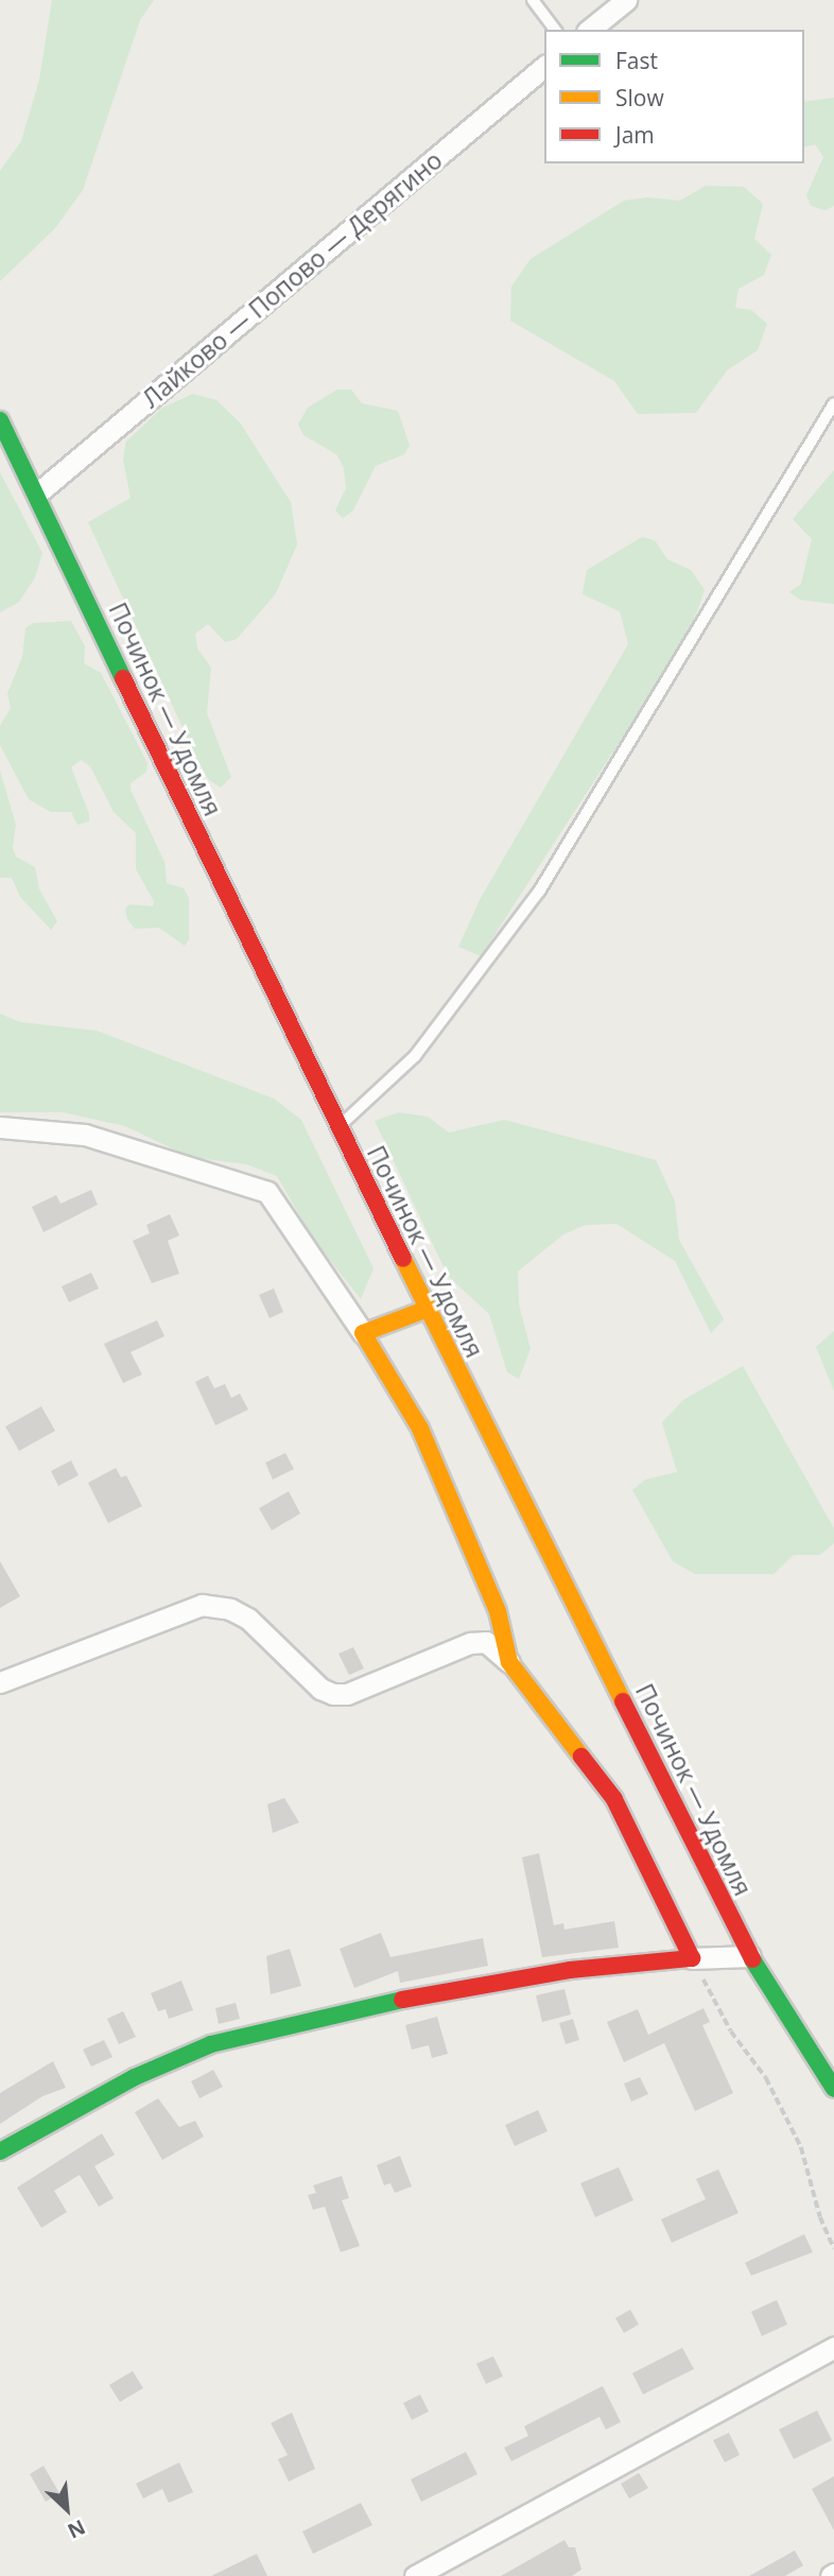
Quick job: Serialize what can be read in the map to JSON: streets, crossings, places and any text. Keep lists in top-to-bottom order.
{
  "streets": {
    "main road": ["Починок — Удомля"],
    "street": ["Лайково — Попово — Дерягино"]
  },
  "crossings": [
    ["Лайково — Попово — Дерягино", "Починок — Удомля"]
  ],
  "legend": ["Fast", "Slow", "Jam"],
  "north": "bottom right"
}
